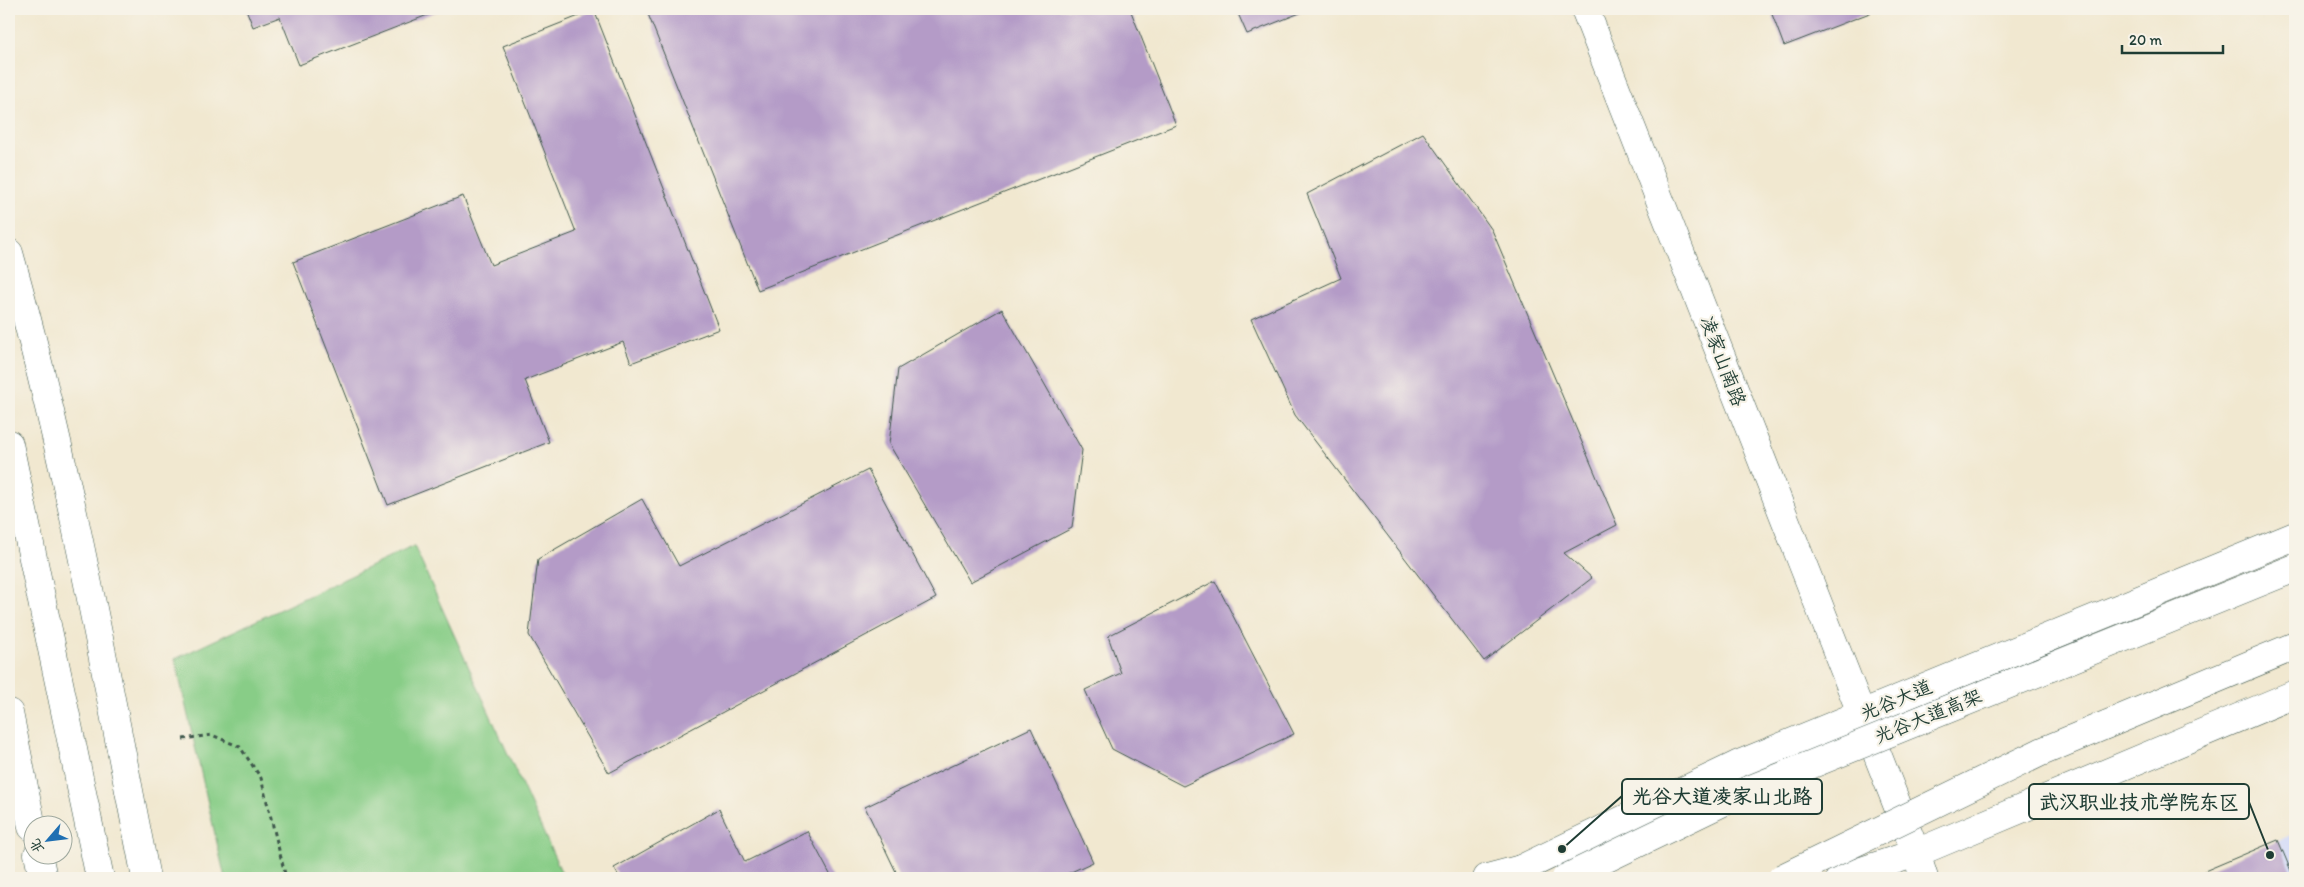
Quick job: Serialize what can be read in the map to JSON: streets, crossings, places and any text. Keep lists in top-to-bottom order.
{
  "streets": {
    "main road": ["凌家山南路", "光谷大道", "光谷大道高架"]
  },
  "crossings": [
    ["凌家山南路", "光谷大道"]
  ],
  "places": ["光谷大道凌家山北路", "武汉职业技术学院东区"],
  "scale_bar": "20 m",
  "north": "bottom left"
}
